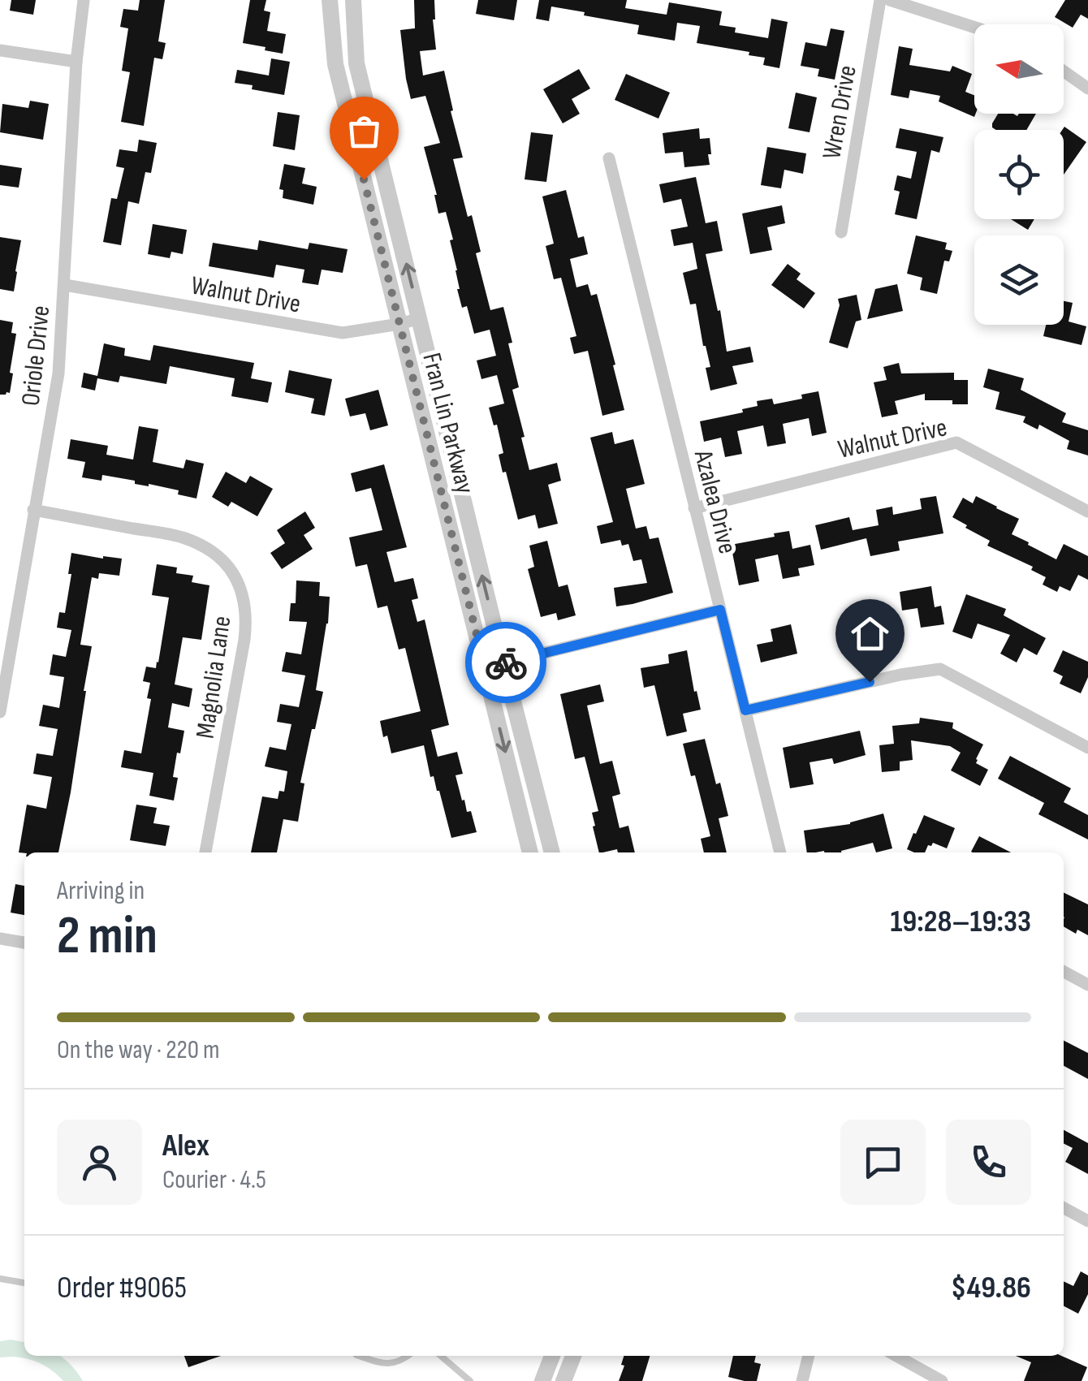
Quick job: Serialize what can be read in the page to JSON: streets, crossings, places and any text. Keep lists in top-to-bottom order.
{
  "streets": {
    "street": [
      "Wren Drive",
      "Walnut Drive",
      "Oriole Drive",
      "Fran Lin Parkway",
      "Azalea Drive",
      "Magnolia Lane"
    ]
  },
  "crossings": [
    ["Walnut Drive", "Oriole Drive"],
    ["Walnut Drive", "Fran Lin Parkway"],
    ["Walnut Drive", "Azalea Drive"],
    ["Oriole Drive", "Magnolia Lane"]
  ],
  "north": "left",
  "page": {
    "heading": ["2 min", "Arriving in", "19:28–19:33"],
    "panel": [
      "Alex",
      "Courier · 4.5",
      "Order #9065",
      "$49.86"
    ],
    "bar": "On the way · 220 m"
  }
}
